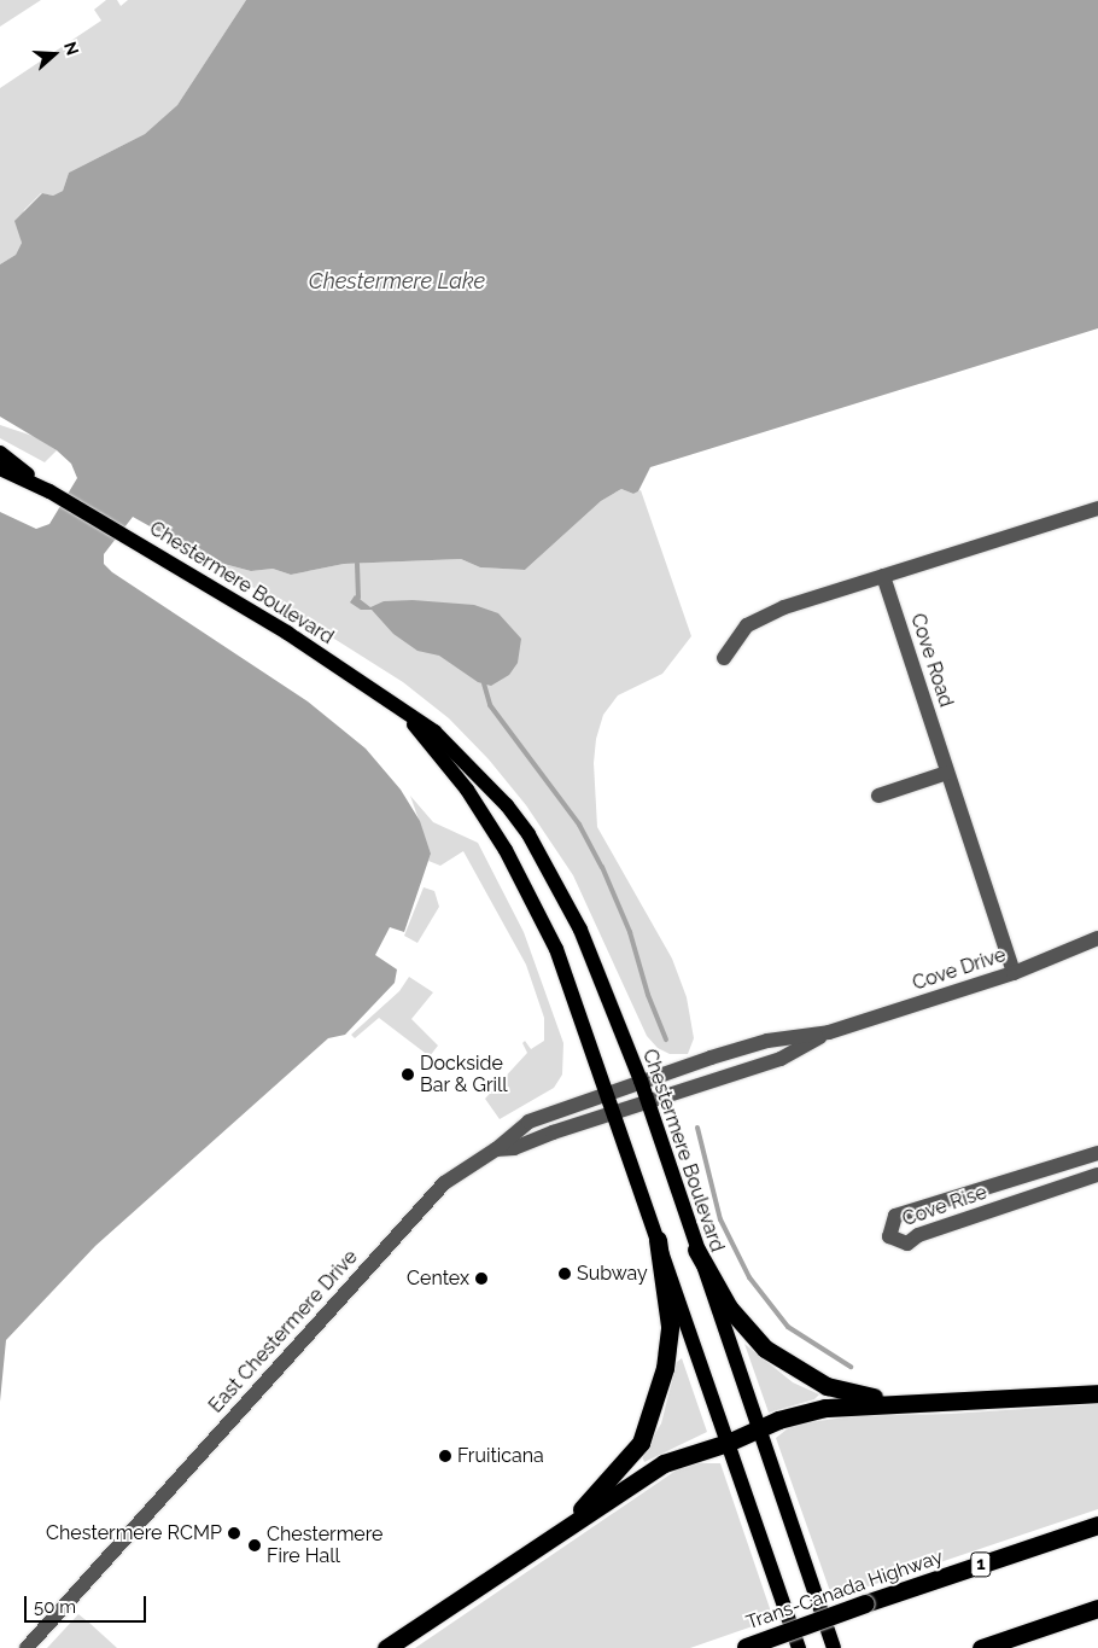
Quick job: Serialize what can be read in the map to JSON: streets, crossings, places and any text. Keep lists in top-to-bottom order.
{
  "streets": {
    "highway": ["1", "Trans-Canada Highway"],
    "main road": ["Chestermere Boulevard"],
    "street": [
      "Cove Road",
      "Cove Drive",
      "Cove Rise",
      "East Chestermere Drive"
    ]
  },
  "crossings": [
    ["Chestermere Boulevard", "Cove Drive"],
    ["Chestermere Boulevard", "East Chestermere Drive"],
    ["Cove Road", "Cove Drive"],
    ["Cove Drive", "East Chestermere Drive"]
  ],
  "water": ["Chestermere Lake"],
  "places": [
    "Dockside Bar & Grill",
    "Subway",
    "Centex",
    "Fruiticana",
    "Chestermere RCMP",
    "Chestermere Fire Hall"
  ],
  "scale_bar": "50 m",
  "north": "right"
}
